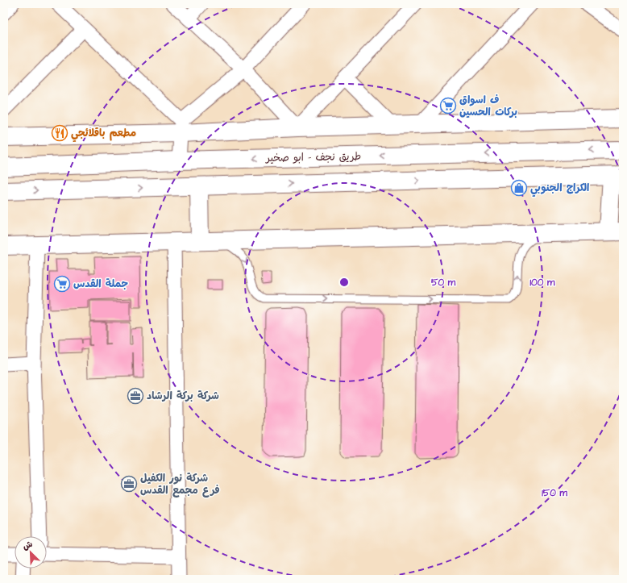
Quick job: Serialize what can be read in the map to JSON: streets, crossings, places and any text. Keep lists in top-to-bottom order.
{
  "streets": {
    "main road": ["طريق نجف - ابو صخير"]
  },
  "places": {
    "supermarket": ["ف اسواق بركات الحسين", "جملة القدس"],
    "restaurant": ["مطعم باقلائجي"],
    "shop": ["الكراج الجنوبي"],
    "office": ["شركة بركة الرشاد", "شركة نور الكفيل فرع مجمع القدس"]
  },
  "north": "top left",
  "rings": ["50 m", "100 m", "150 m"]
}
